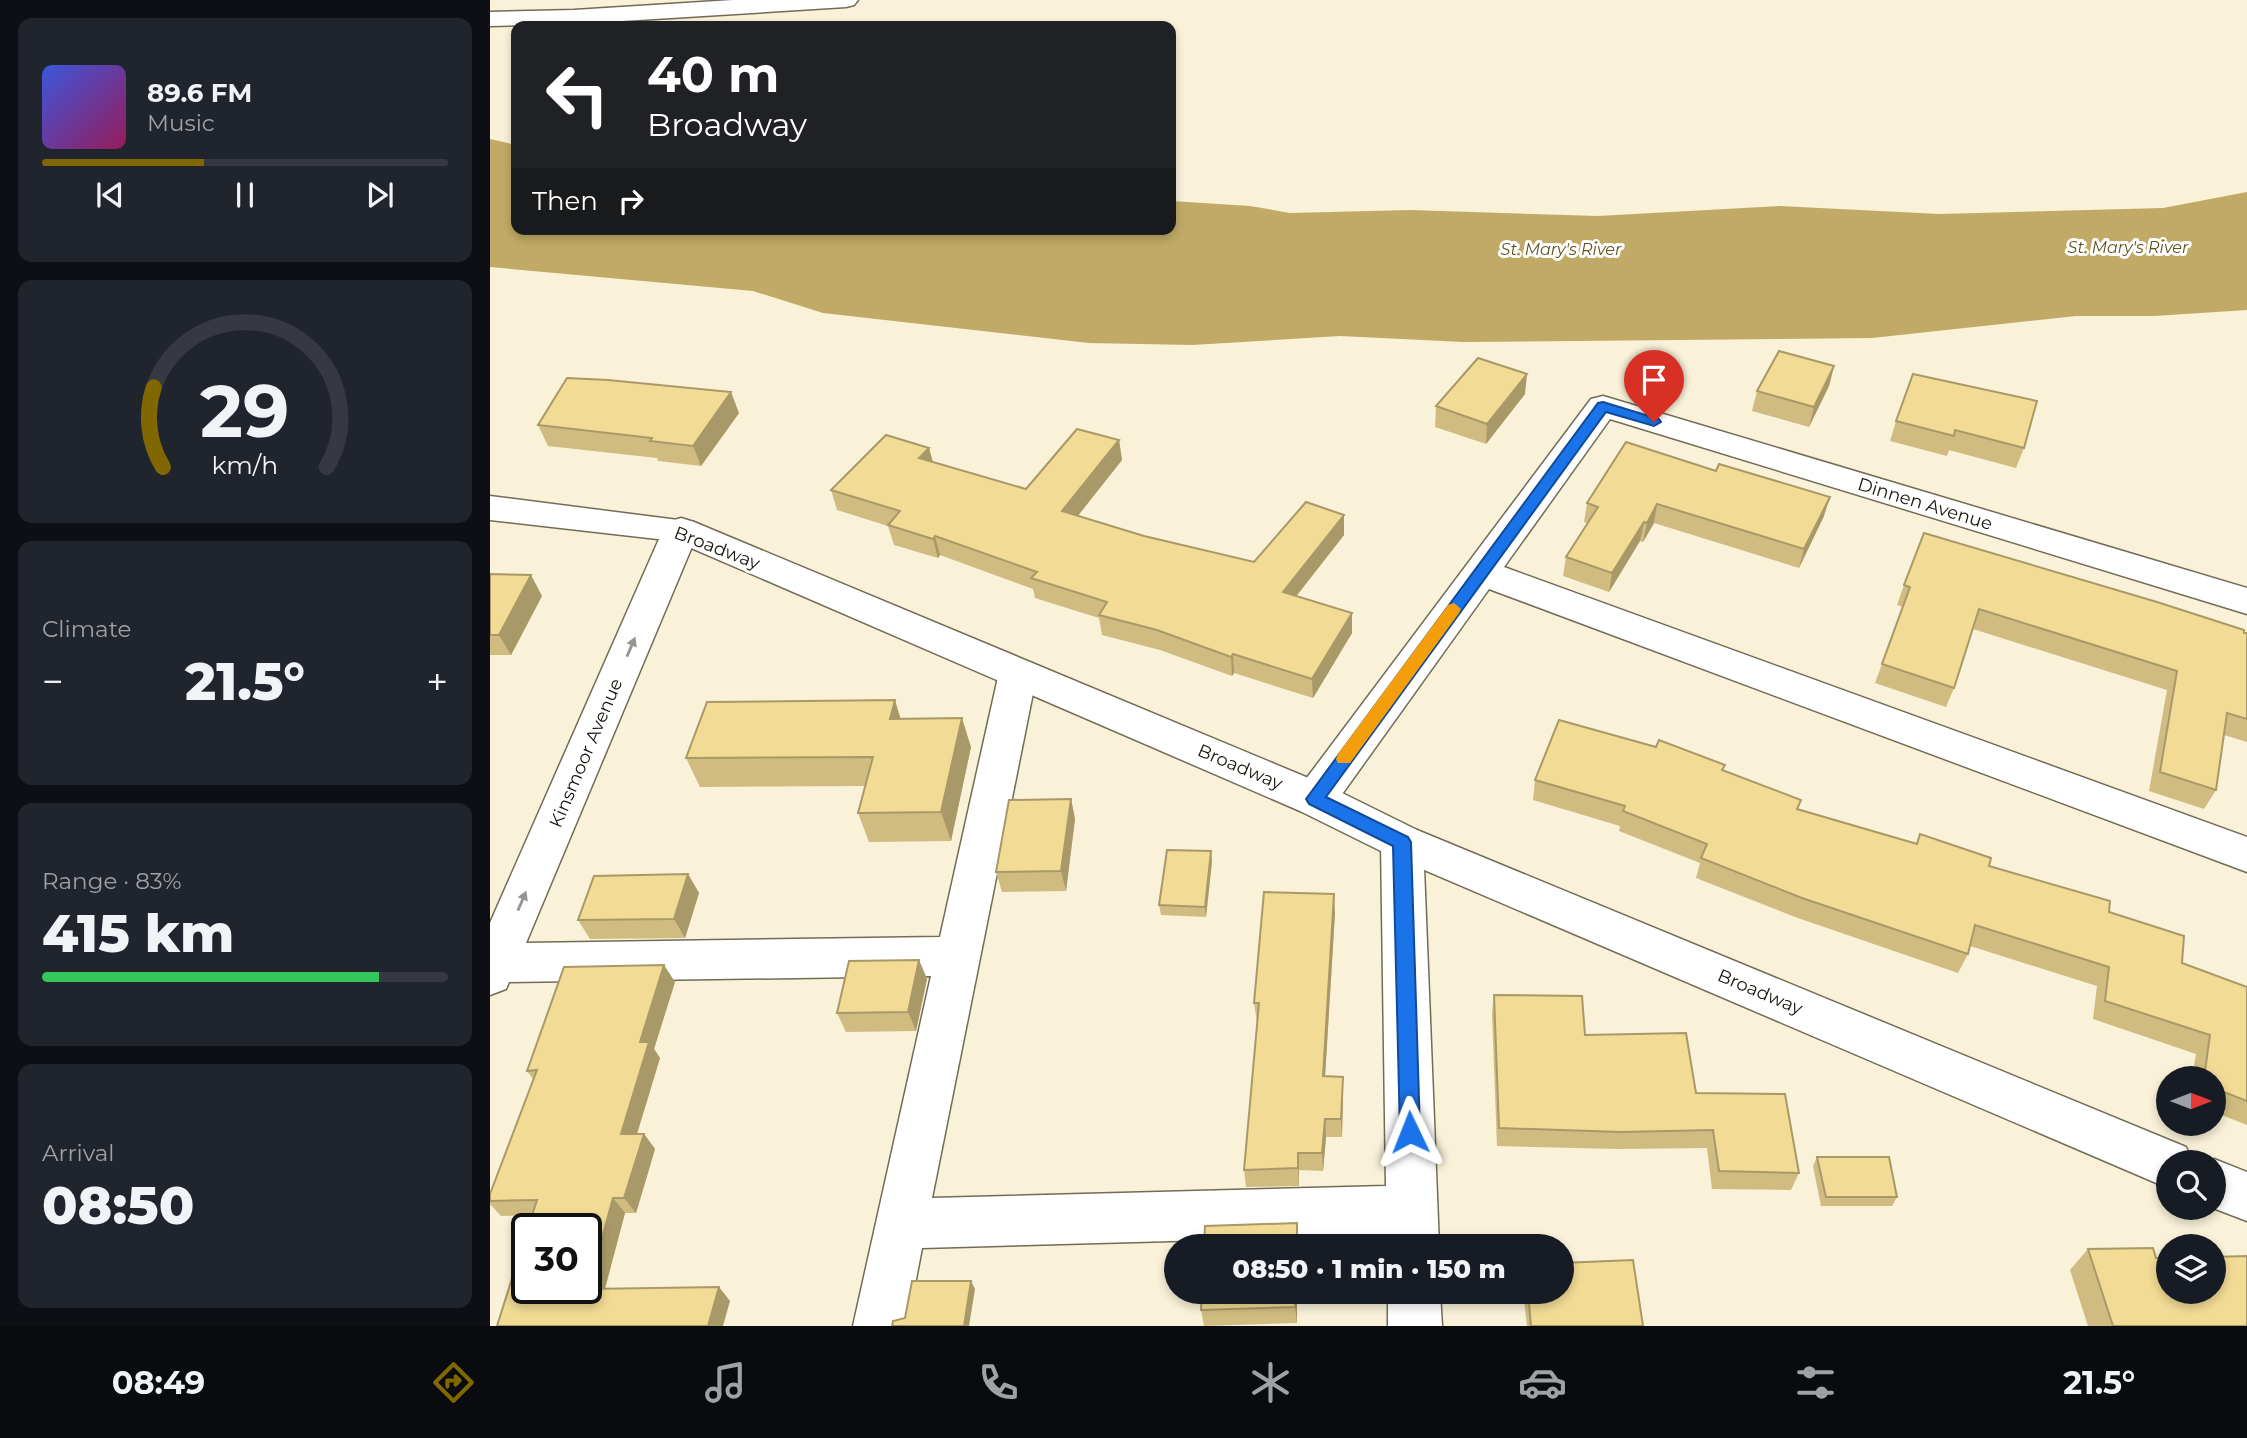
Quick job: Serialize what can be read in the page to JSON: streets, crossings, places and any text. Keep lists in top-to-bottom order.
{
  "streets": {
    "street": ["Dinnen Avenue", "Broadway", "Kinsmoor Avenue"]
  },
  "crossings": [
    ["Broadway", "Kinsmoor Avenue"]
  ],
  "one_way": ["Kinsmoor Avenue"],
  "water": ["St. Mary's River"],
  "north": "right",
  "page": {
    "turn": ["40 m", "Broadway"],
    "song": ["89.6 FM", "Music"],
    "then": "Then",
    "tile": [
      "Climate",
      ["Range · 83%", "415 km"],
      ["Arrival", "08:50"]
    ],
    "heat": ["−", "21.5°", "+"],
    "limit": "30",
    "trip": "08:50 · 1 min · 150 m",
    "tabs": ["08:49", "21.5°"],
    "gauge": ["29", "km/h"]
  }
}
